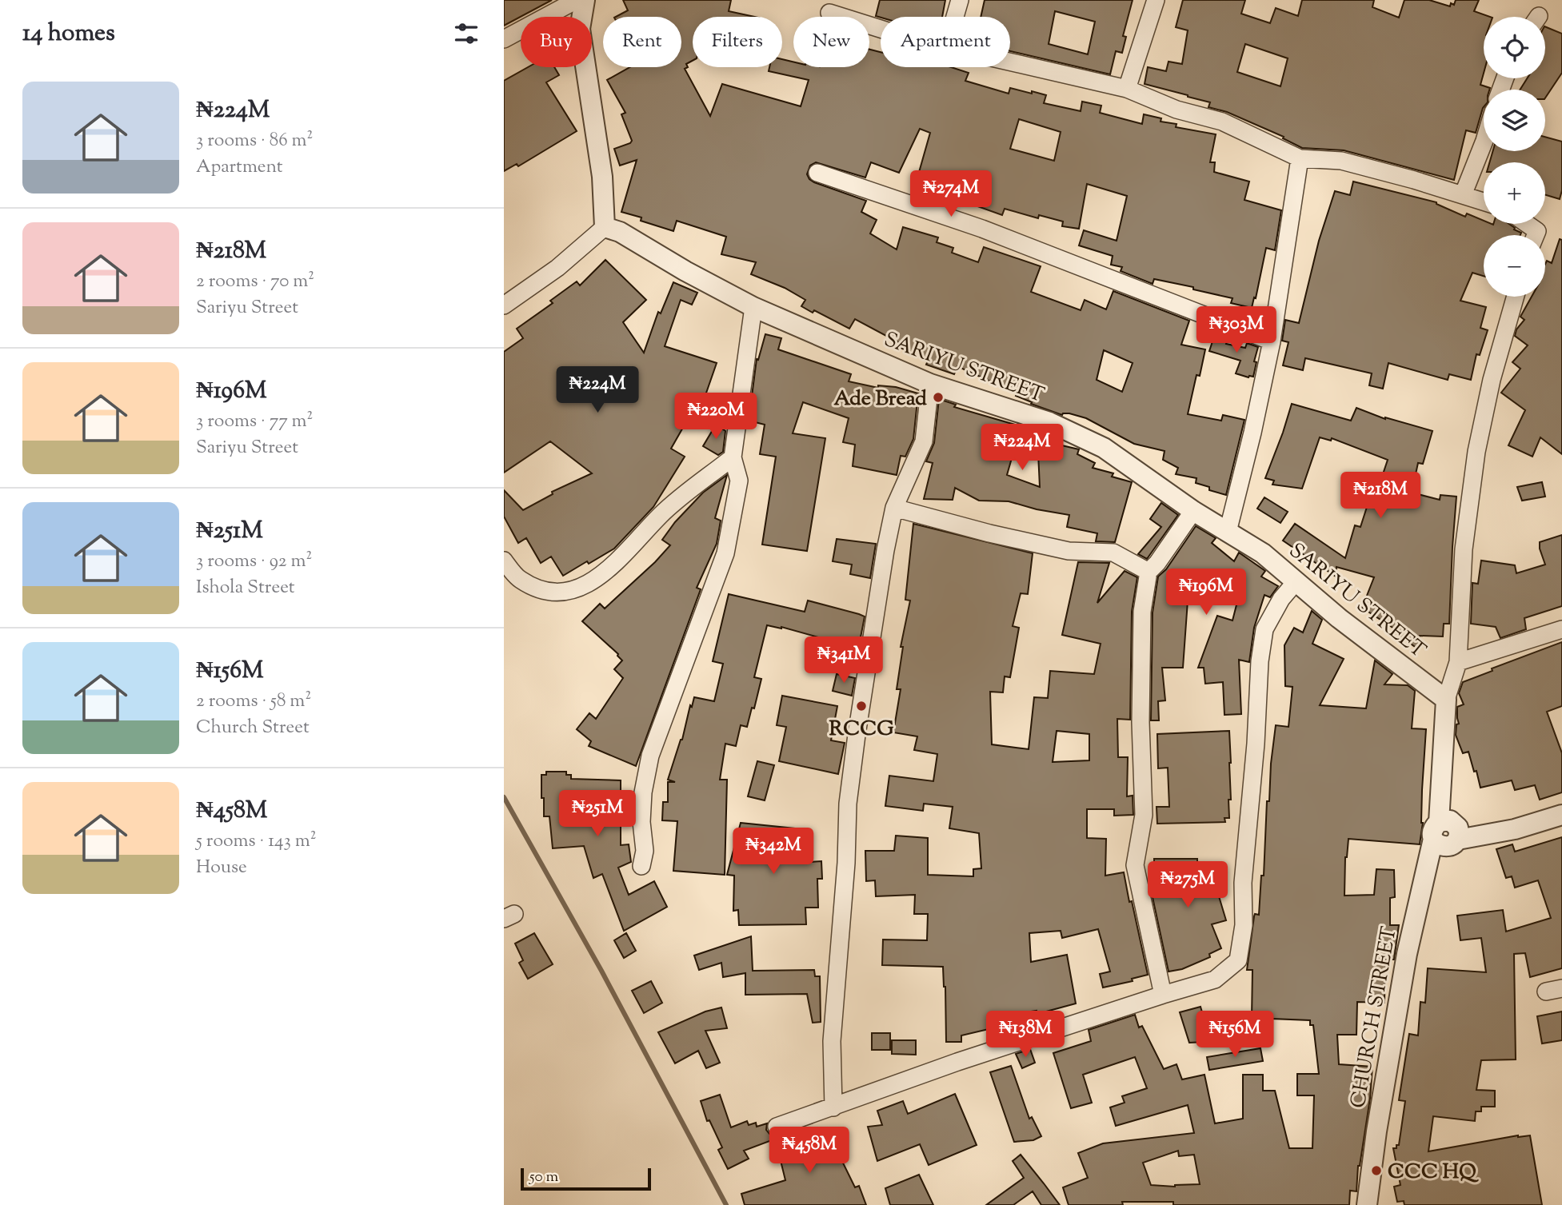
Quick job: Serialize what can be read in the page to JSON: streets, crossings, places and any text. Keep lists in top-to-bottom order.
{
  "streets": {
    "street": ["SARIYU STREET", "CHURCH STREET"]
  },
  "crossings": [
    ["SARIYU STREET", "CHURCH STREET"]
  ],
  "places": ["Ade Bread", "RCCG", "CCC HQ"],
  "scale_bar": "50 m",
  "page": {
    "heading": "14 homes",
    "map_buttons": ["+", "−"],
    "chip": [
      "Buy",
      "Rent",
      "Filters",
      "New",
      "Apartment"
    ],
    "list": [
      {
        "name": "₦224M",
        "note": "3 rooms · 86 m² · Apartment"
      },
      {
        "name": "₦218M",
        "note": "2 rooms · 70 m² · Sariyu Street"
      },
      {
        "name": "₦196M",
        "note": "3 rooms · 77 m² · Sariyu Street"
      },
      {
        "name": "₦251M",
        "note": "3 rooms · 92 m² · Ishola Street"
      },
      {
        "name": "₦156M",
        "note": "2 rooms · 58 m² · Church Street"
      },
      {
        "name": "₦458M",
        "note": "5 rooms · 143 m² · House"
      }
    ],
    "price": [
      "₦274M",
      "₦303M",
      "₦224M",
      "₦220M",
      "₦224M",
      "₦218M",
      "₦196M",
      "₦341M",
      "₦251M",
      "₦342M",
      "₦275M",
      "₦138M",
      "₦156M",
      "₦458M"
    ],
    "scale": "50 m"
  }
}
